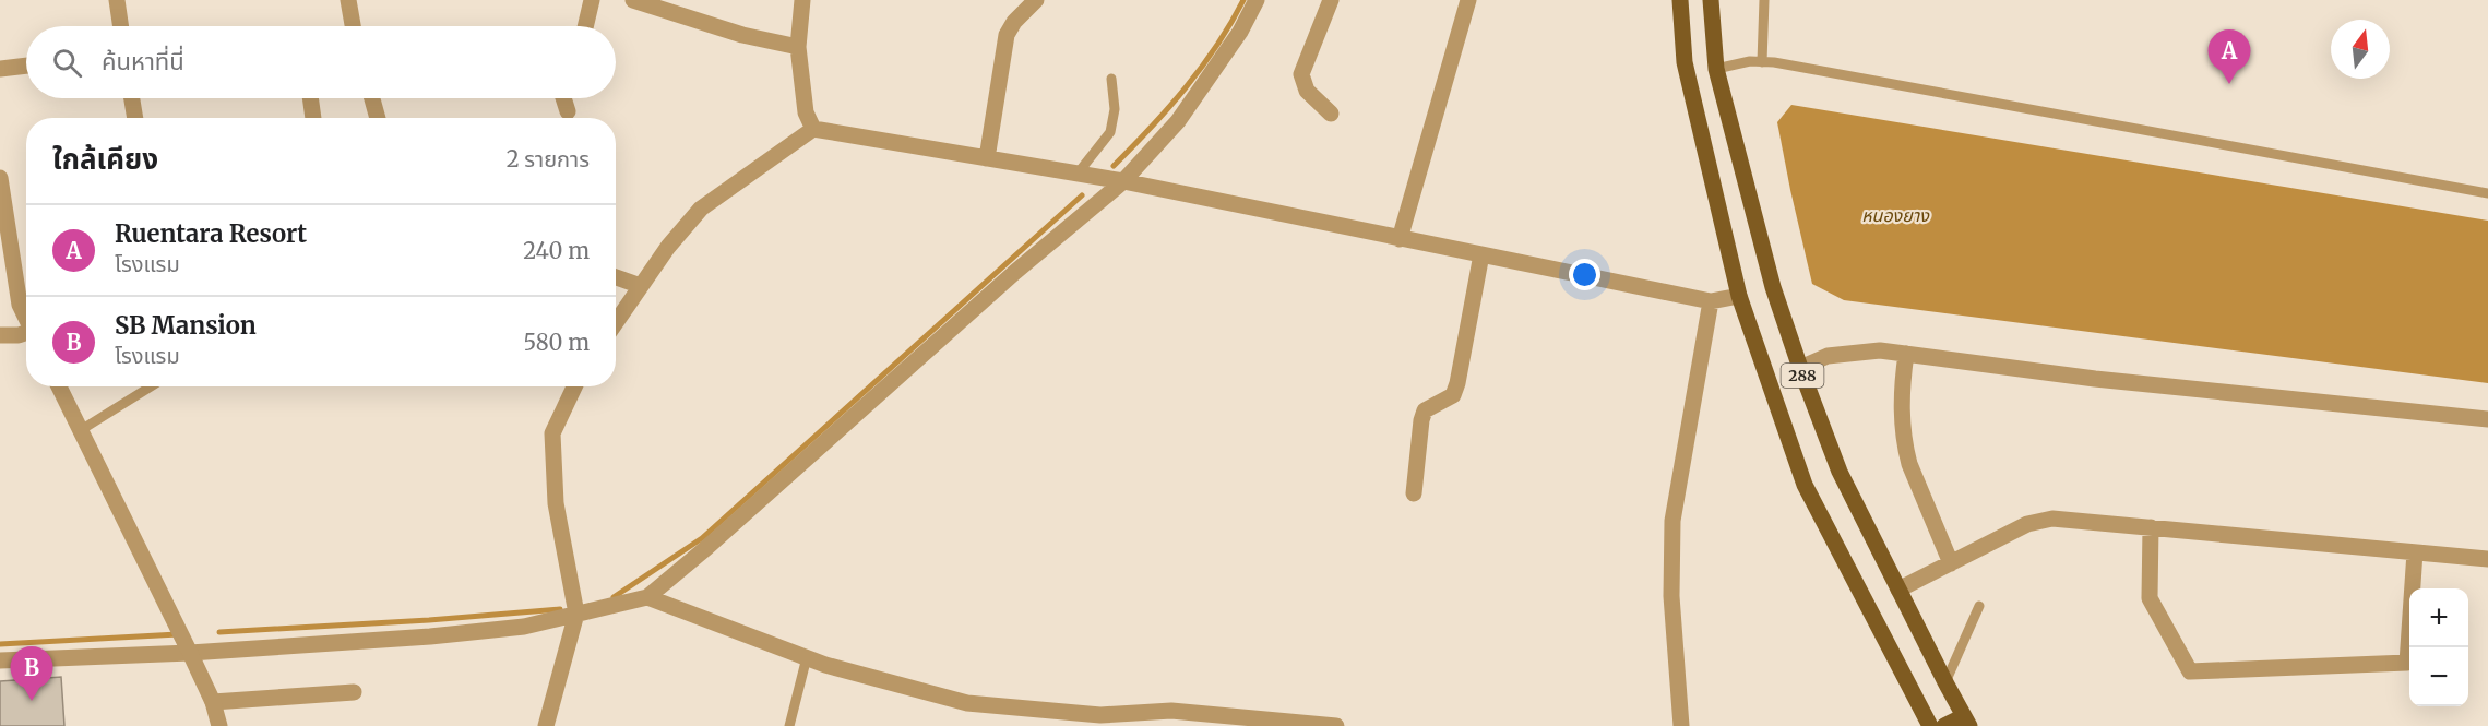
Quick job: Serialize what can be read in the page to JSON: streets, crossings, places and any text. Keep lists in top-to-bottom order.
{
  "streets": {
    "main road": ["288"]
  },
  "water": ["หนองยาง"],
  "north": "top",
  "page": {
    "search": "ค้นหาที่นี่",
    "pins": ["A", "B"],
    "heading": ["ใกล้เคียง", "2 รายการ"],
    "list": [
      {
        "mark": "A",
        "name": "Ruentara Resort",
        "note": "โรงแรม",
        "value": "240 m"
      },
      {
        "mark": "B",
        "name": "SB Mansion",
        "note": "โรงแรม",
        "value": "580 m"
      }
    ],
    "map_buttons": ["+", "−"]
  }
}
